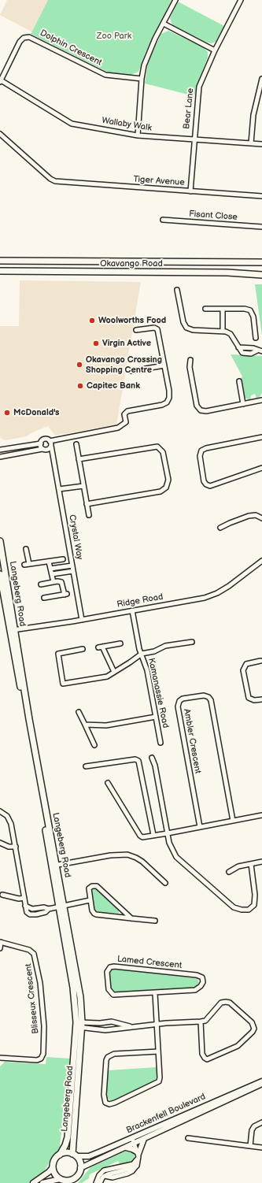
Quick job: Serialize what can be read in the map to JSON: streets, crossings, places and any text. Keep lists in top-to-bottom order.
{
  "streets": {
    "main road": ["Okavango Road", "Langeberg Road"],
    "street": [
      "Dolphin Crescent",
      "Bear Lane",
      "Wallaby Walk",
      "Tiger Avenue",
      "Fisant Close",
      "Crystal Way",
      "Ridge Road",
      "Kamanassie Road",
      "Ambler Crescent",
      "Lamed Crescent",
      "Blisseux Crescent",
      "Brackenfell Boulevard"
    ]
  },
  "crossings": [
    ["Dolphin Crescent", "Wallaby Walk"],
    ["Bear Lane", "Wallaby Walk"],
    ["Bear Lane", "Tiger Avenue"],
    ["Crystal Way", "Ridge Road"],
    ["Langeberg Road", "Ridge Road"],
    ["Langeberg Road", "Brackenfell Boulevard"],
    ["Ridge Road", "Kamanassie Road"]
  ],
  "parks": ["Zoo Park"],
  "places": [
    "Woolworths Food",
    "Virgin Active",
    "Okavango Crossing Shopping Centre",
    "Capitec Bank",
    "McDonald's"
  ]
}
